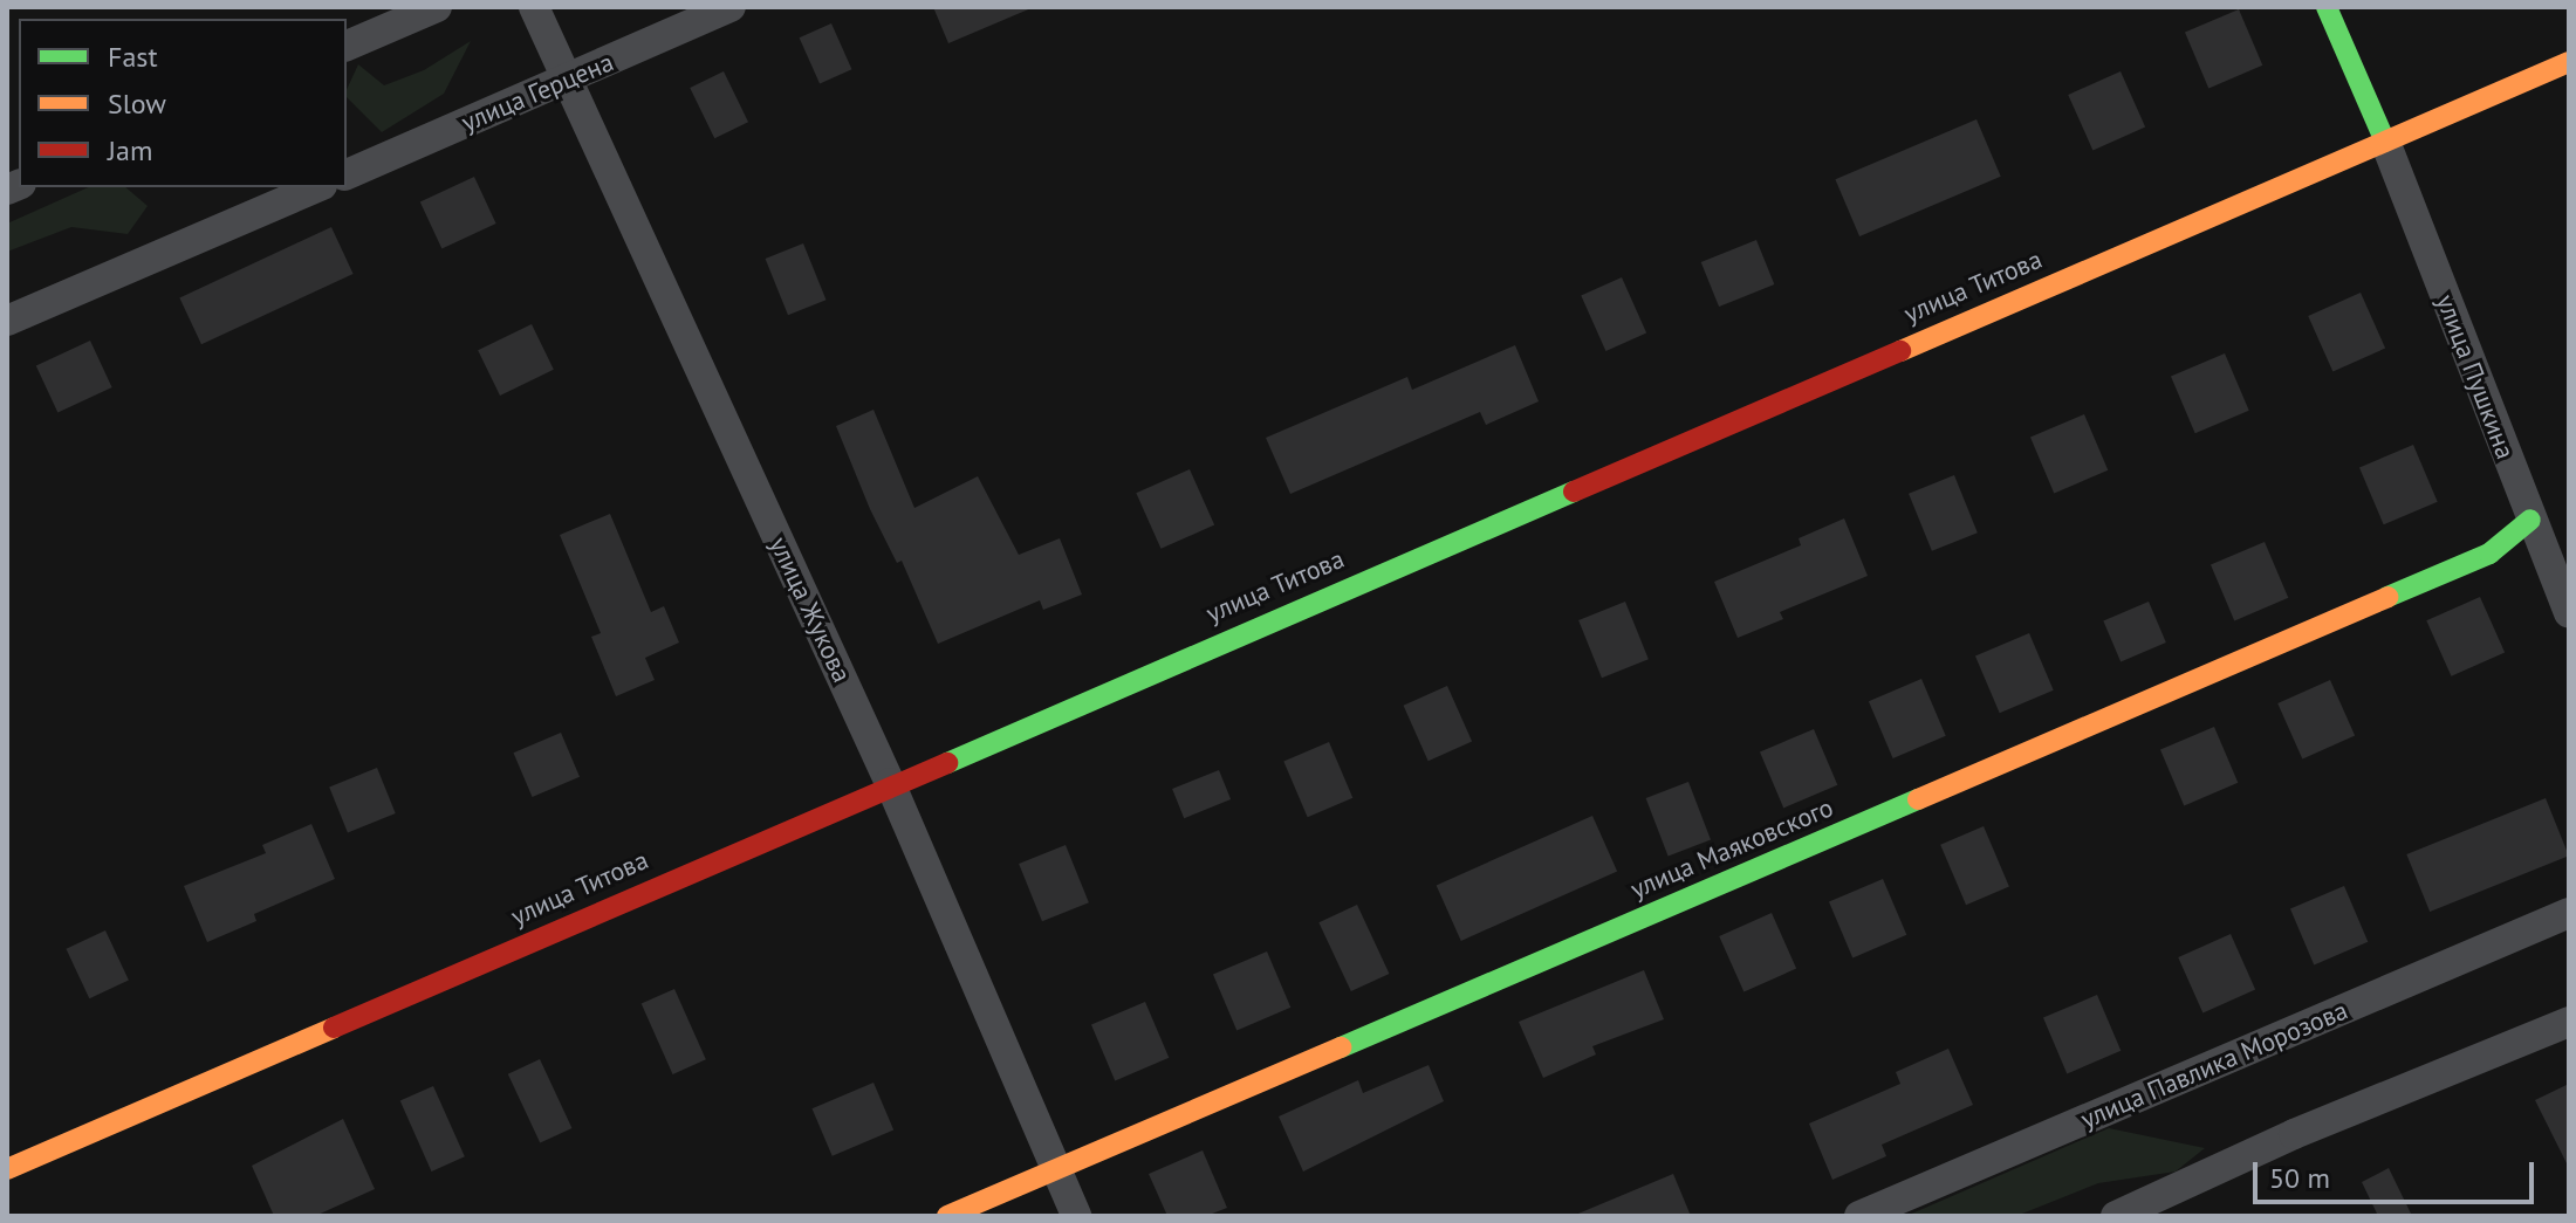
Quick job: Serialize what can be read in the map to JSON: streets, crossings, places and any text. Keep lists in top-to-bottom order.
{
  "streets": {
    "main road": ["улица Титова", "улица Маяковского"],
    "street": [
      "улица Герцена",
      "улица Пушкина",
      "улица Жукова",
      "улица Павлика Морозова"
    ]
  },
  "crossings": [
    ["улица Герцена", "улица Жукова"],
    ["улица Титова", "улица Пушкина"],
    ["улица Титова", "улица Жукова"],
    ["улица Пушкина", "улица Маяковского"],
    ["улица Жукова", "улица Маяковского"]
  ],
  "legend": ["Fast", "Slow", "Jam"],
  "scale_bar": "50 m"
}
